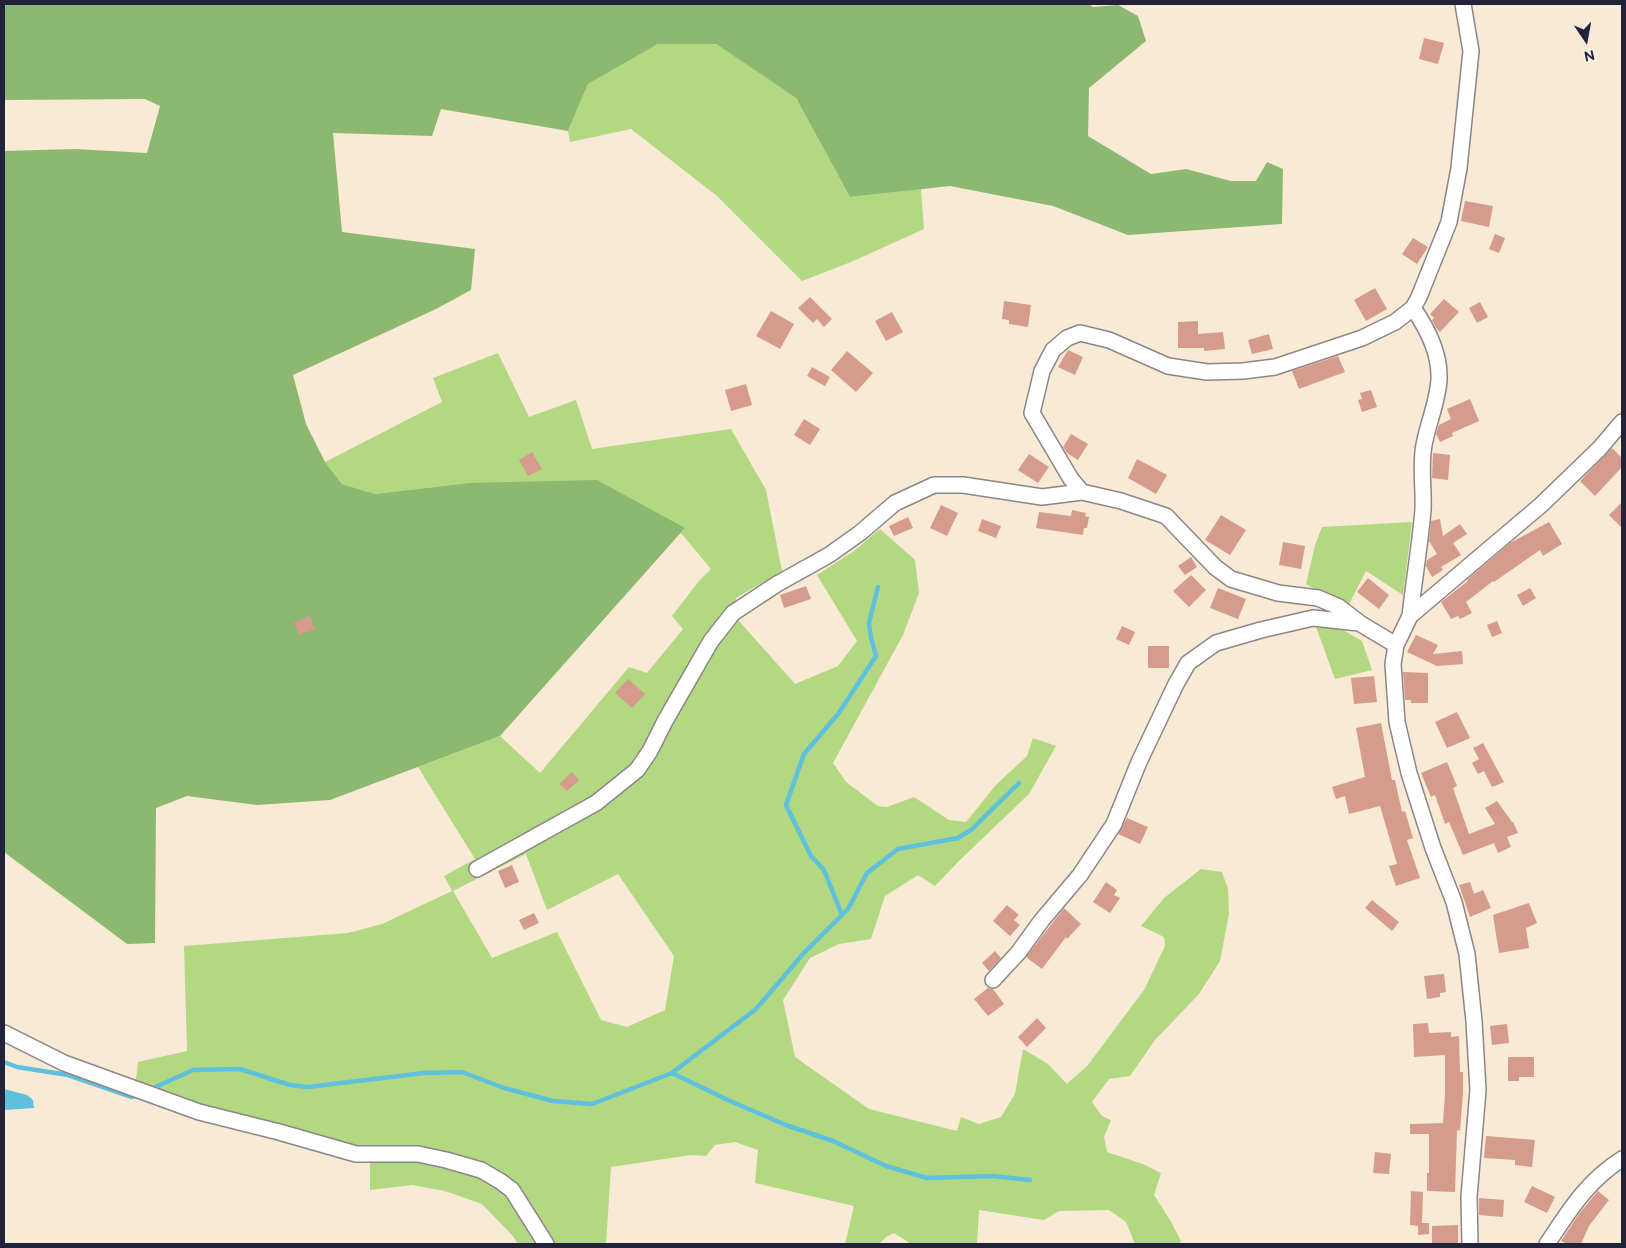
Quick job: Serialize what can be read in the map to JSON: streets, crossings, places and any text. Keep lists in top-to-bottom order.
{
  "north": "bottom"
}
